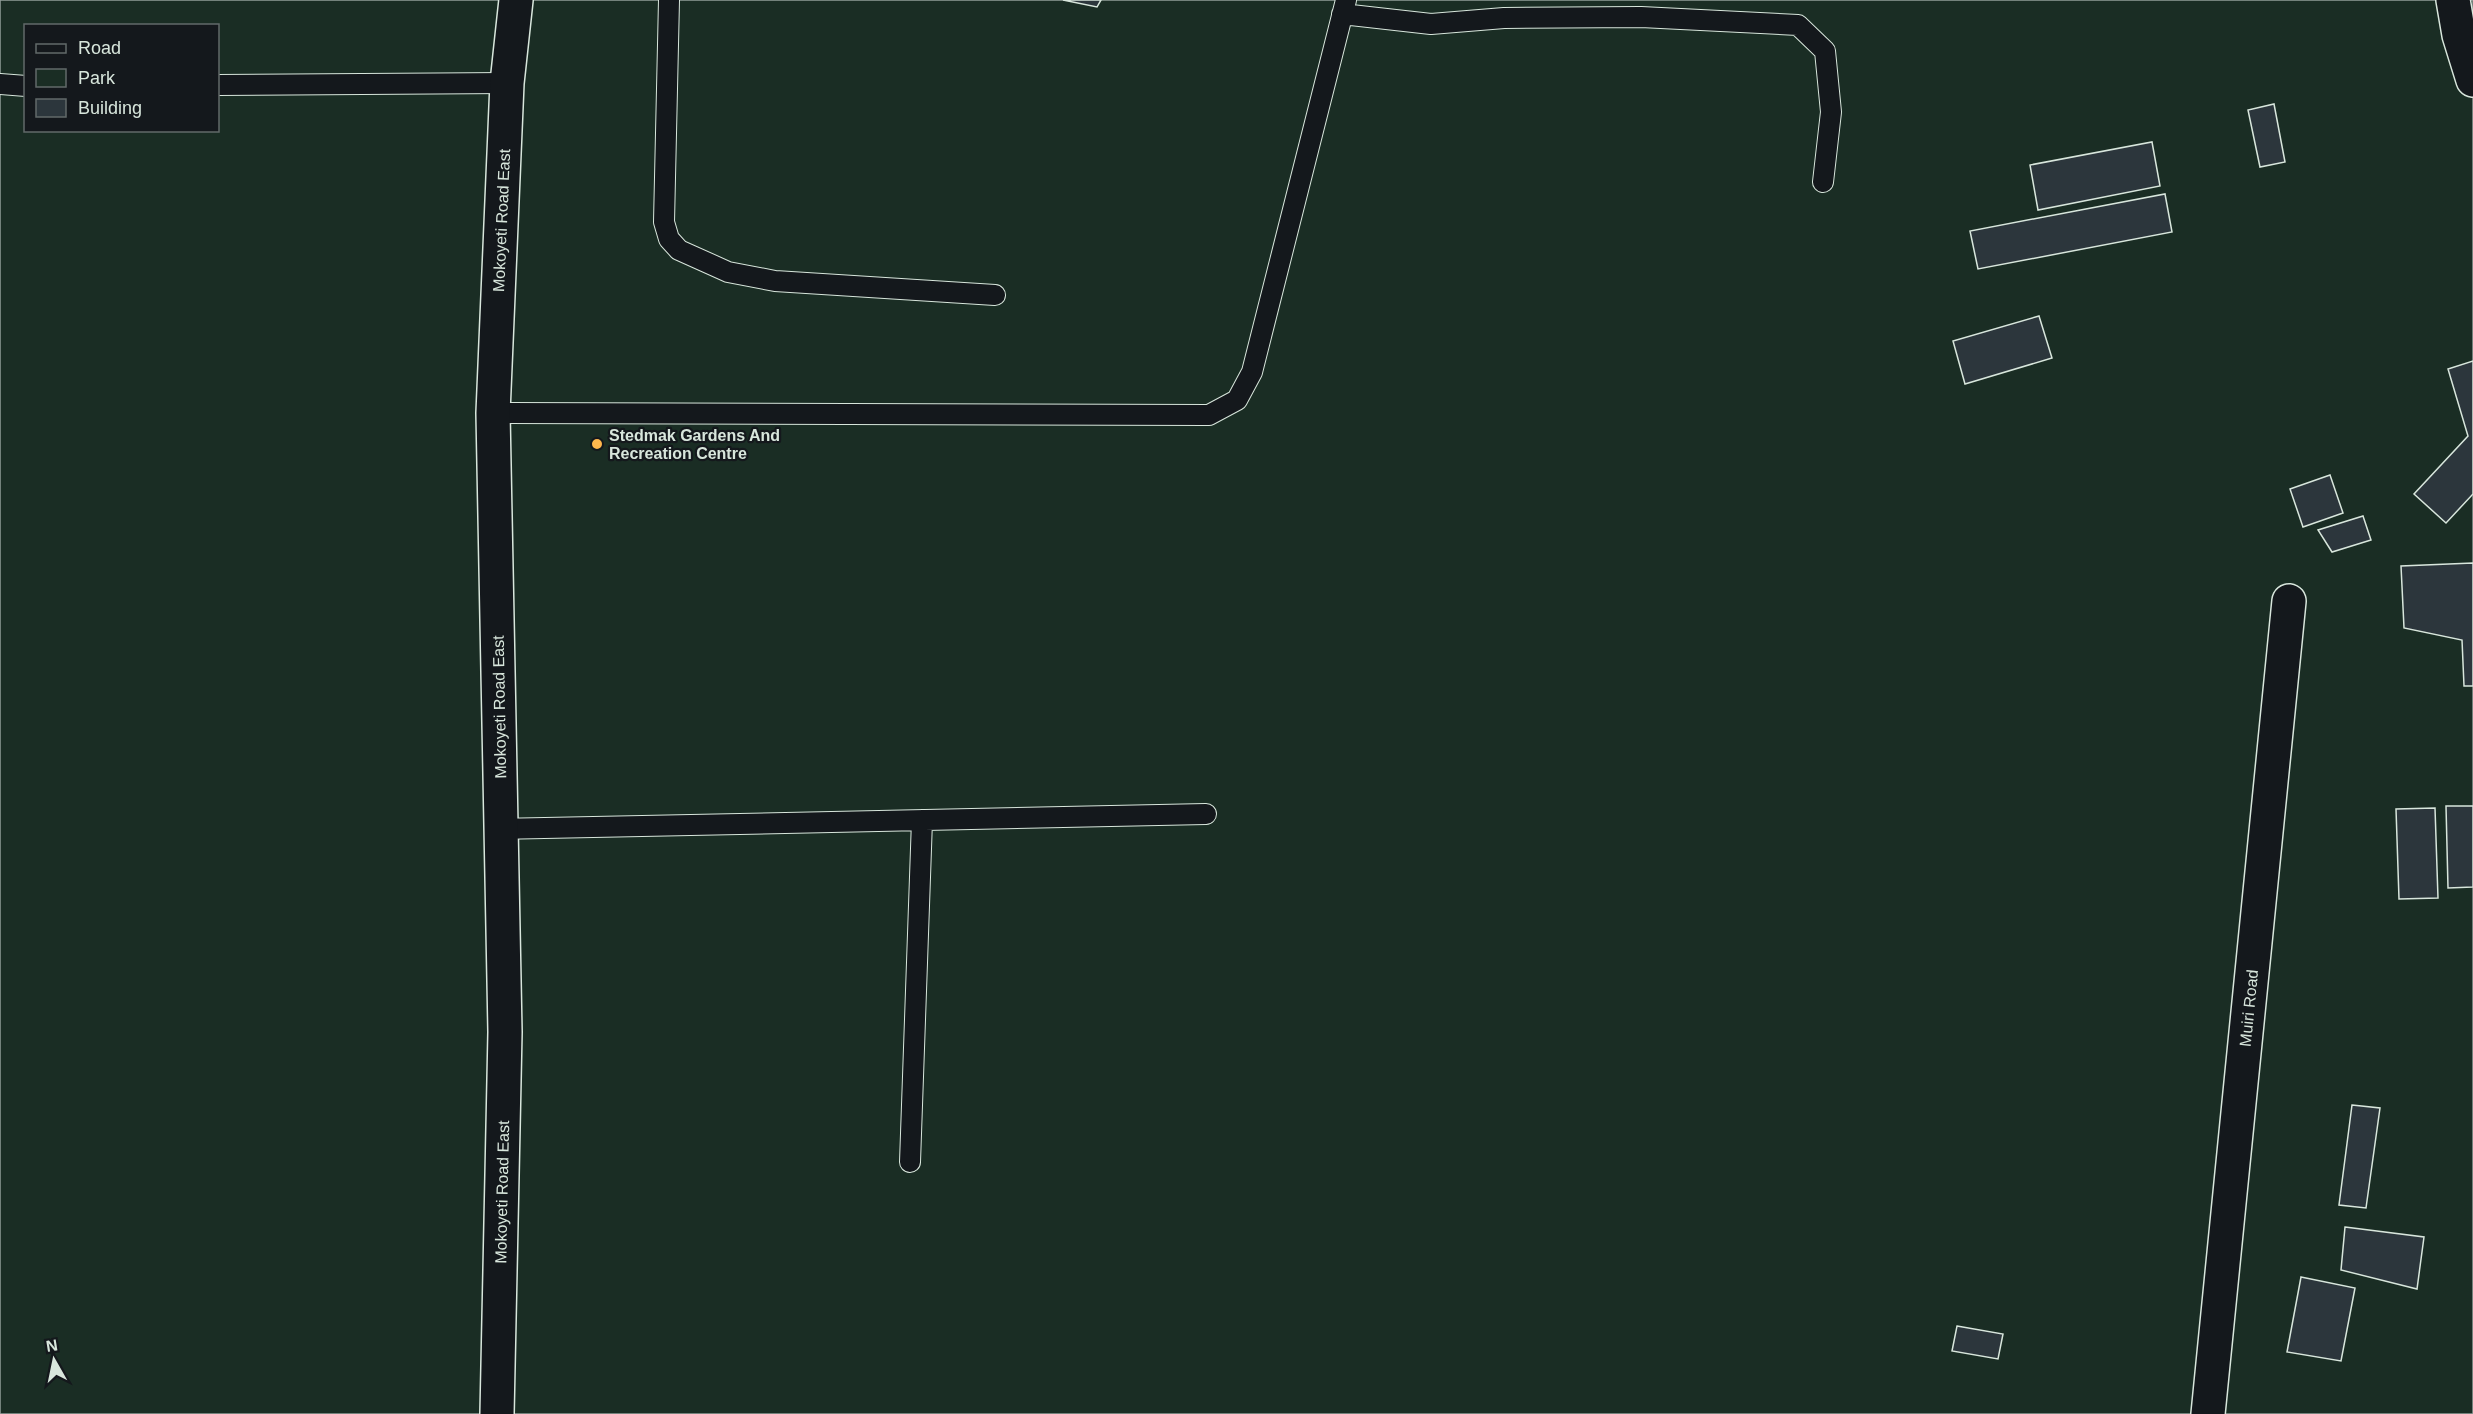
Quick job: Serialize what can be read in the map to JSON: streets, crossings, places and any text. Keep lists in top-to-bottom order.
{
  "streets": {
    "street": ["Mokoyeti Road East", "Muiri Road"]
  },
  "places": ["Stedmak Gardens And Recreation Centre"],
  "legend": ["Road", "Park", "Building"],
  "north": "top"
}
